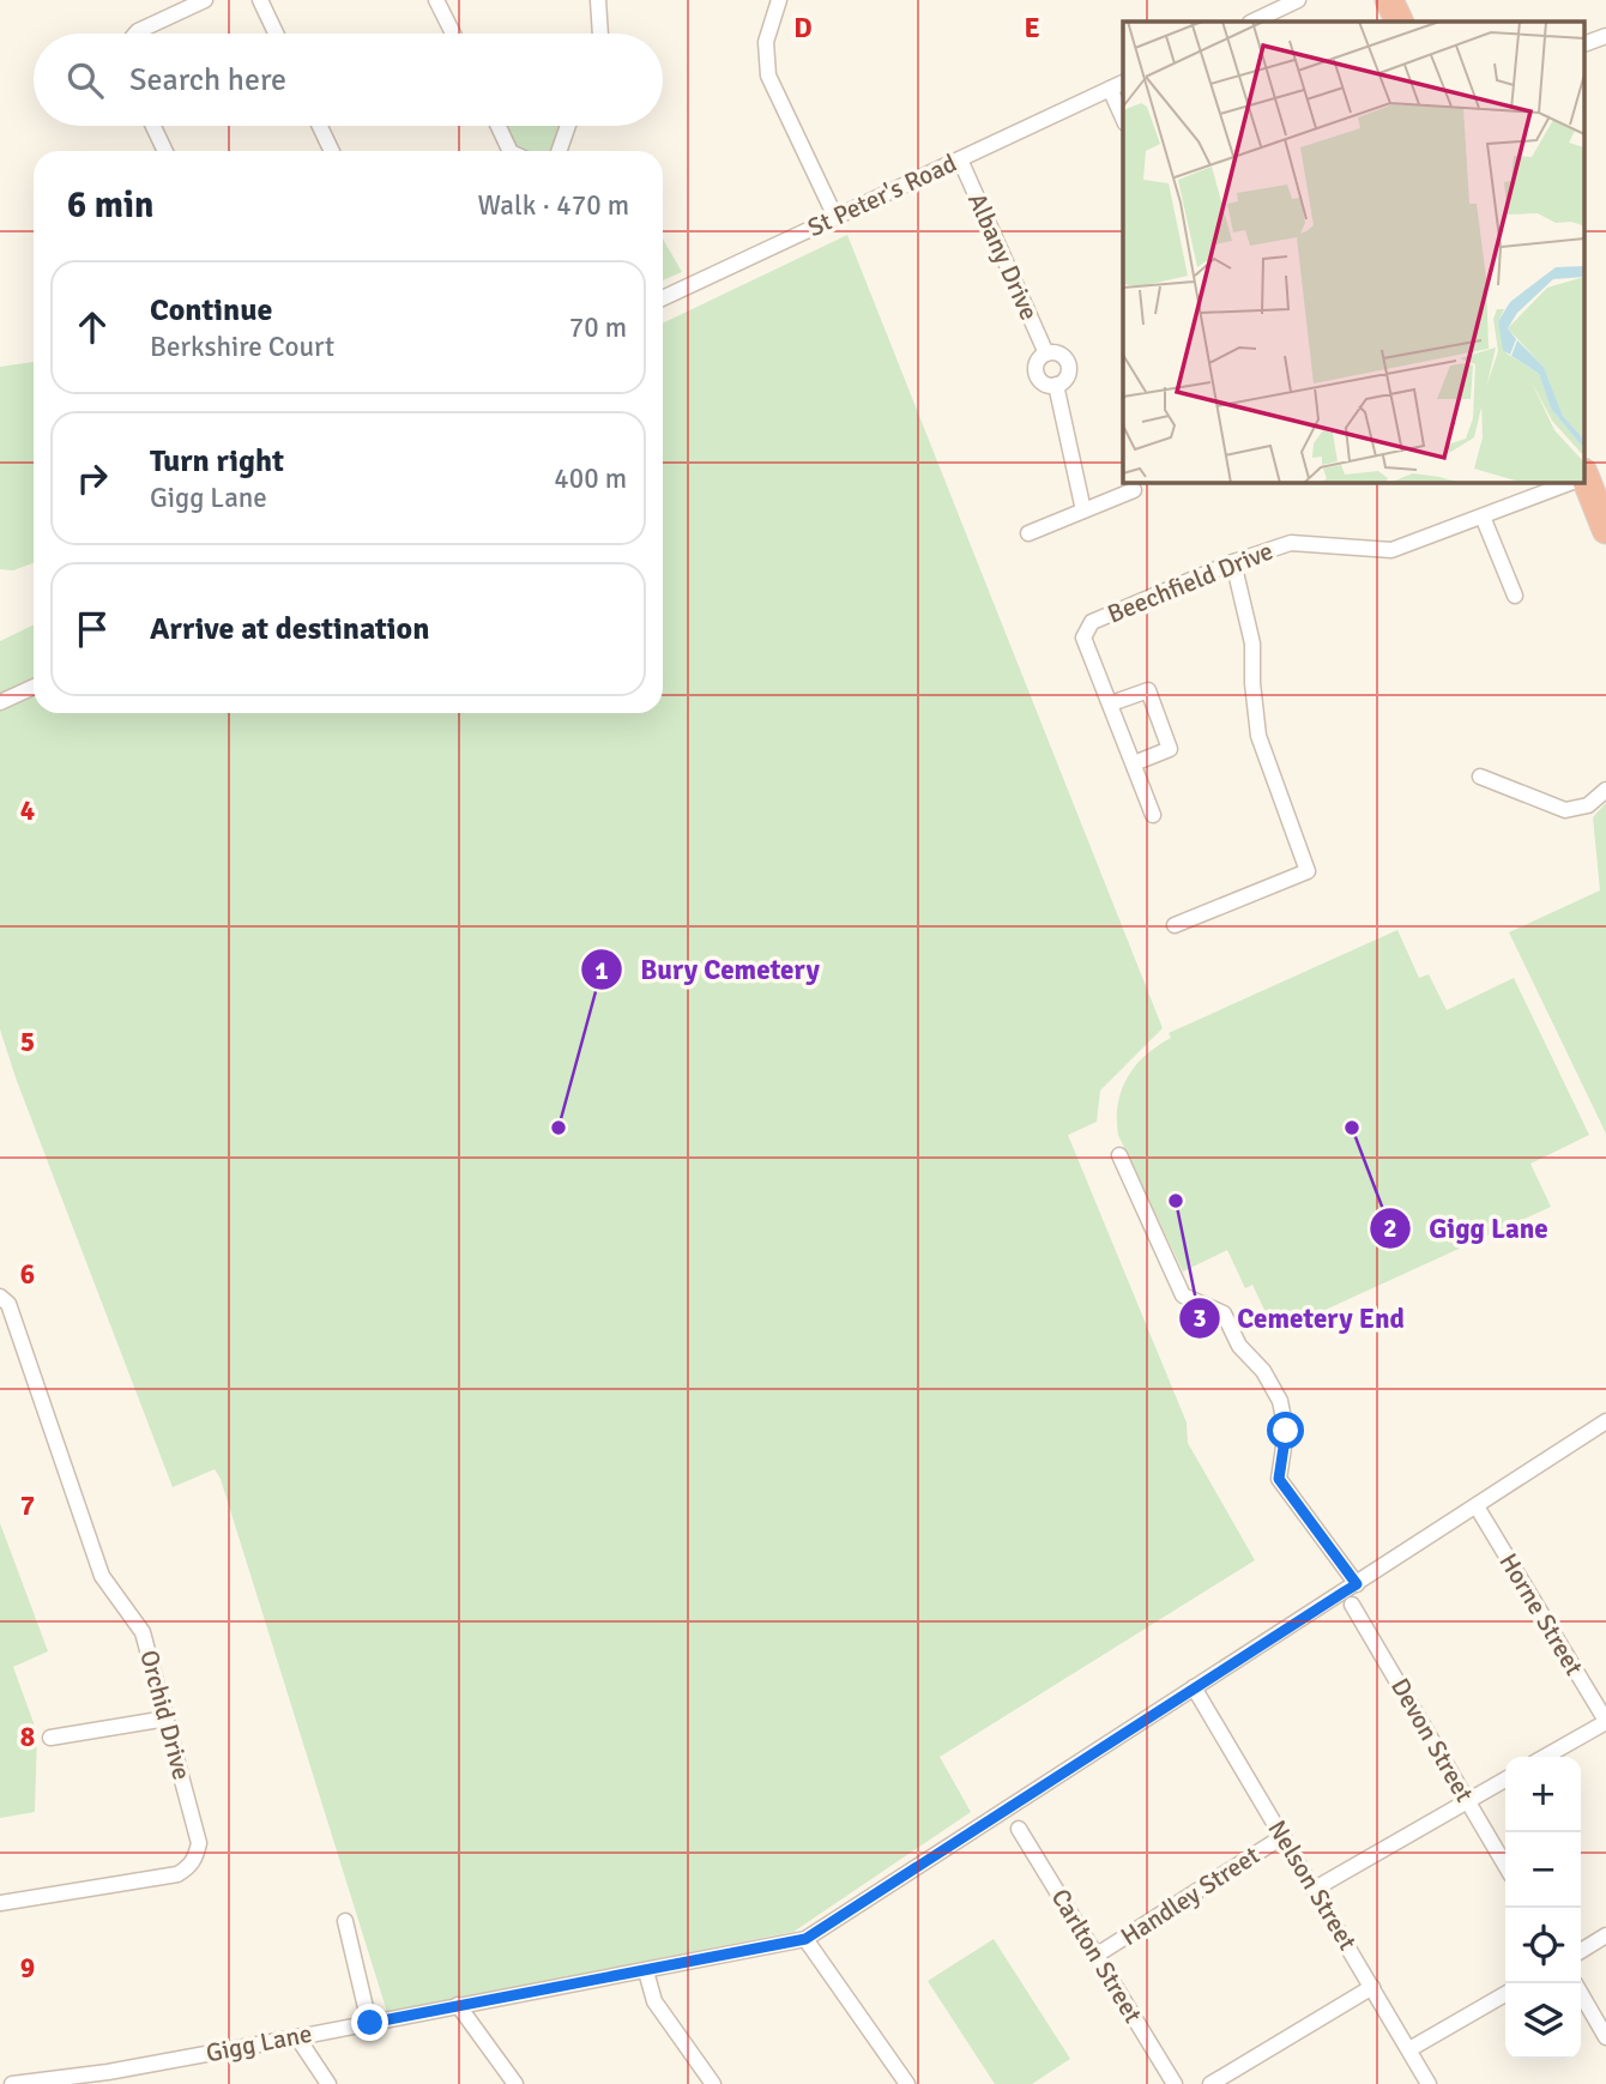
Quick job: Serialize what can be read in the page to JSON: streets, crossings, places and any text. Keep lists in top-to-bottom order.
{
  "streets": {
    "street": [
      "St Peter's Road",
      "Albany Drive",
      "Beechfield Drive",
      "Horne Street",
      "Orchid Drive",
      "Devon Street",
      "Nelson Street",
      "Handley Street",
      "Carlton Street",
      "Gigg Lane"
    ]
  },
  "crossings": [
    ["St Peter's Road", "Albany Drive"],
    ["Horne Street", "Gigg Lane"],
    ["Nelson Street", "Handley Street"],
    ["Nelson Street", "Gigg Lane"],
    ["Handley Street", "Carlton Street"]
  ],
  "places": ["Bury Cemetery", "Gigg Lane", "Cemetery End"],
  "page": {
    "search": "Search here",
    "heading": ["6 min", "Walk · 470 m"],
    "list": [
      ["Continue", "Berkshire Court", "70 m"],
      ["Turn right", "Gigg Lane", "400 m"],
      "Arrive at destination"
    ],
    "map_buttons": ["+", "−"]
  },
  "grid": {
    "columns": ["D", "E"],
    "rows": [
      "4",
      "5",
      "6",
      "7",
      "8",
      "9"
    ]
  }
}
